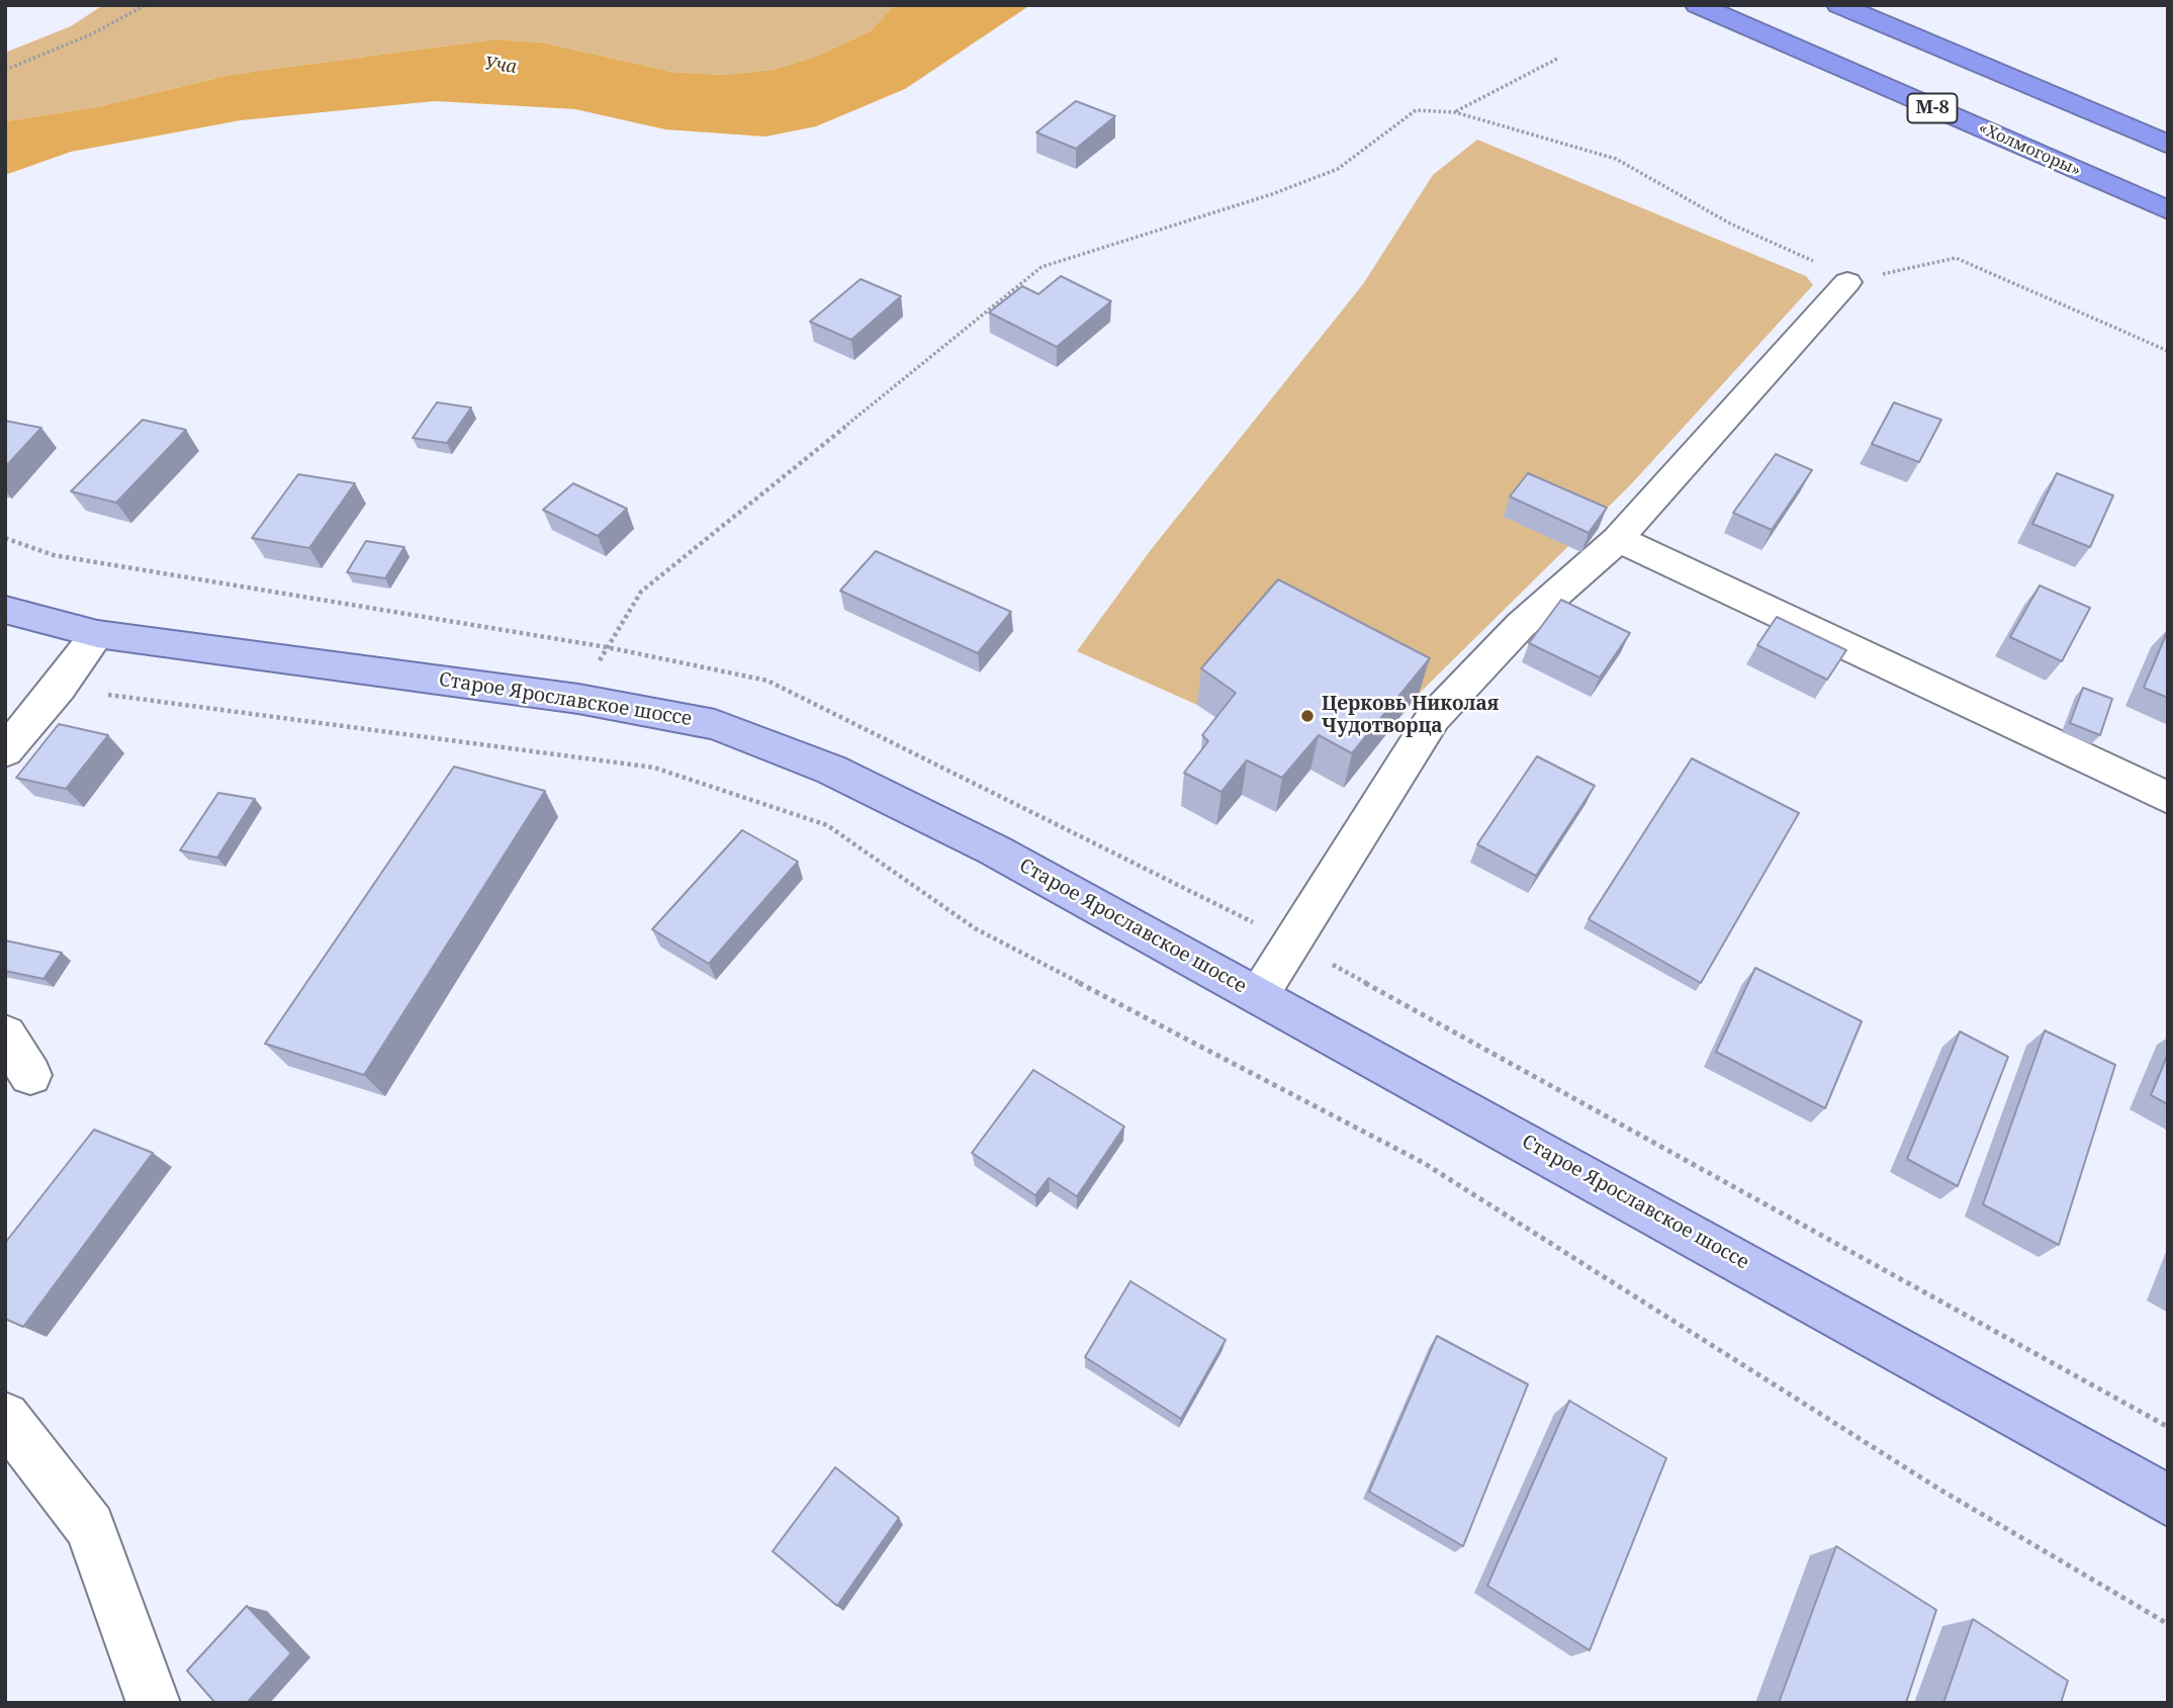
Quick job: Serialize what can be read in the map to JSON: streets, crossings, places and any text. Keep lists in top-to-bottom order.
{
  "streets": {
    "highway": ["М-8", "«Холмогоры»"],
    "main road": ["Старое Ярославское шоссе"]
  },
  "water": ["Уча"],
  "places": ["Церковь Николая Чудотворца"]
}
